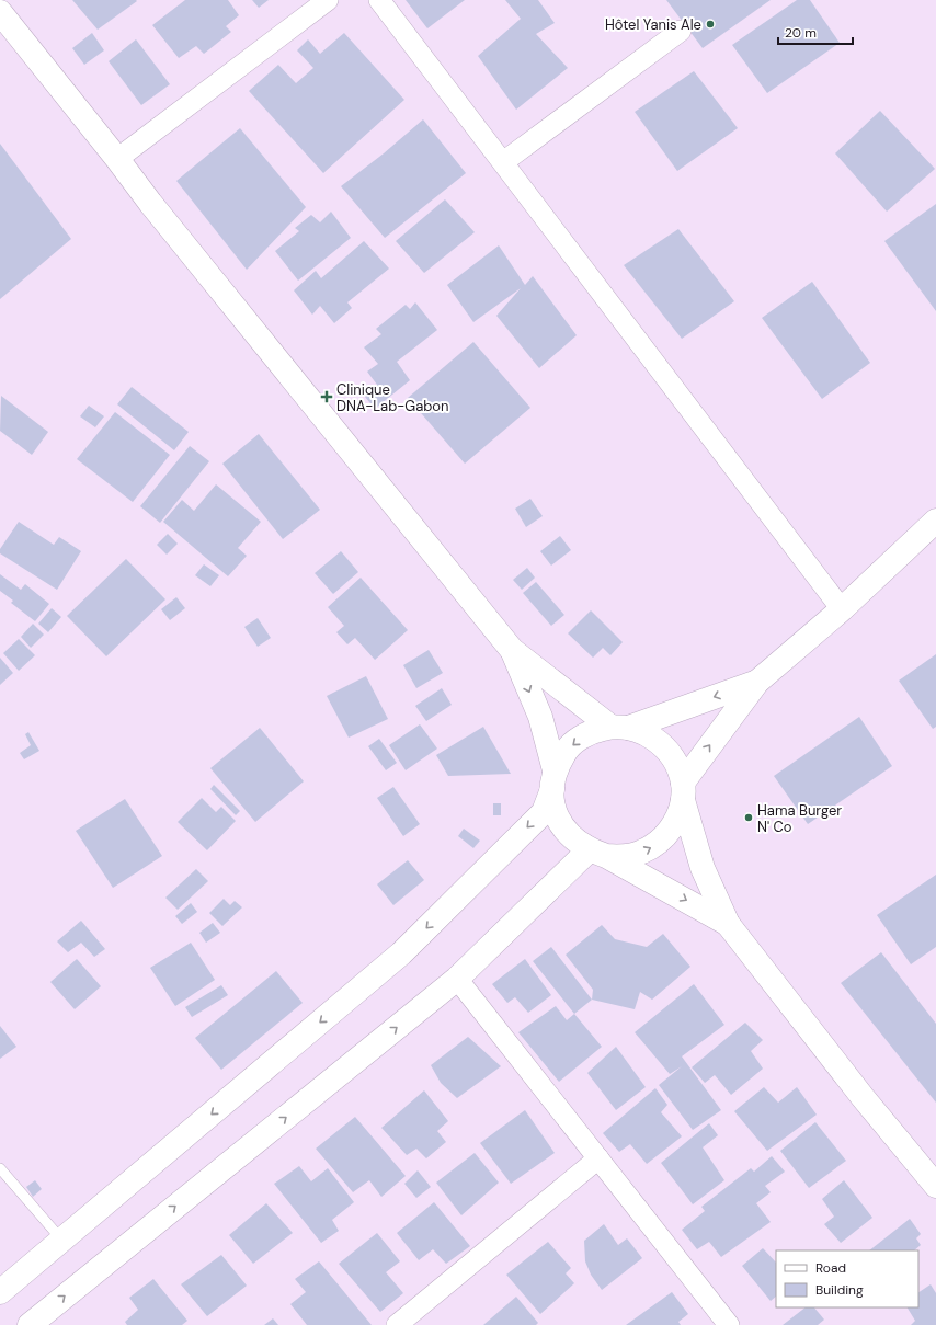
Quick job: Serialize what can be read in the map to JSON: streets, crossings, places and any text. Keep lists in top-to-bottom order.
{
  "places": {
    "other": ["Hôtel Yanis Ale", "Hama Burger N' Co"],
    "health": ["Clinique DNA-Lab-Gabon"]
  },
  "legend": ["Road", "Building"],
  "scale_bar": "20 m"
}
